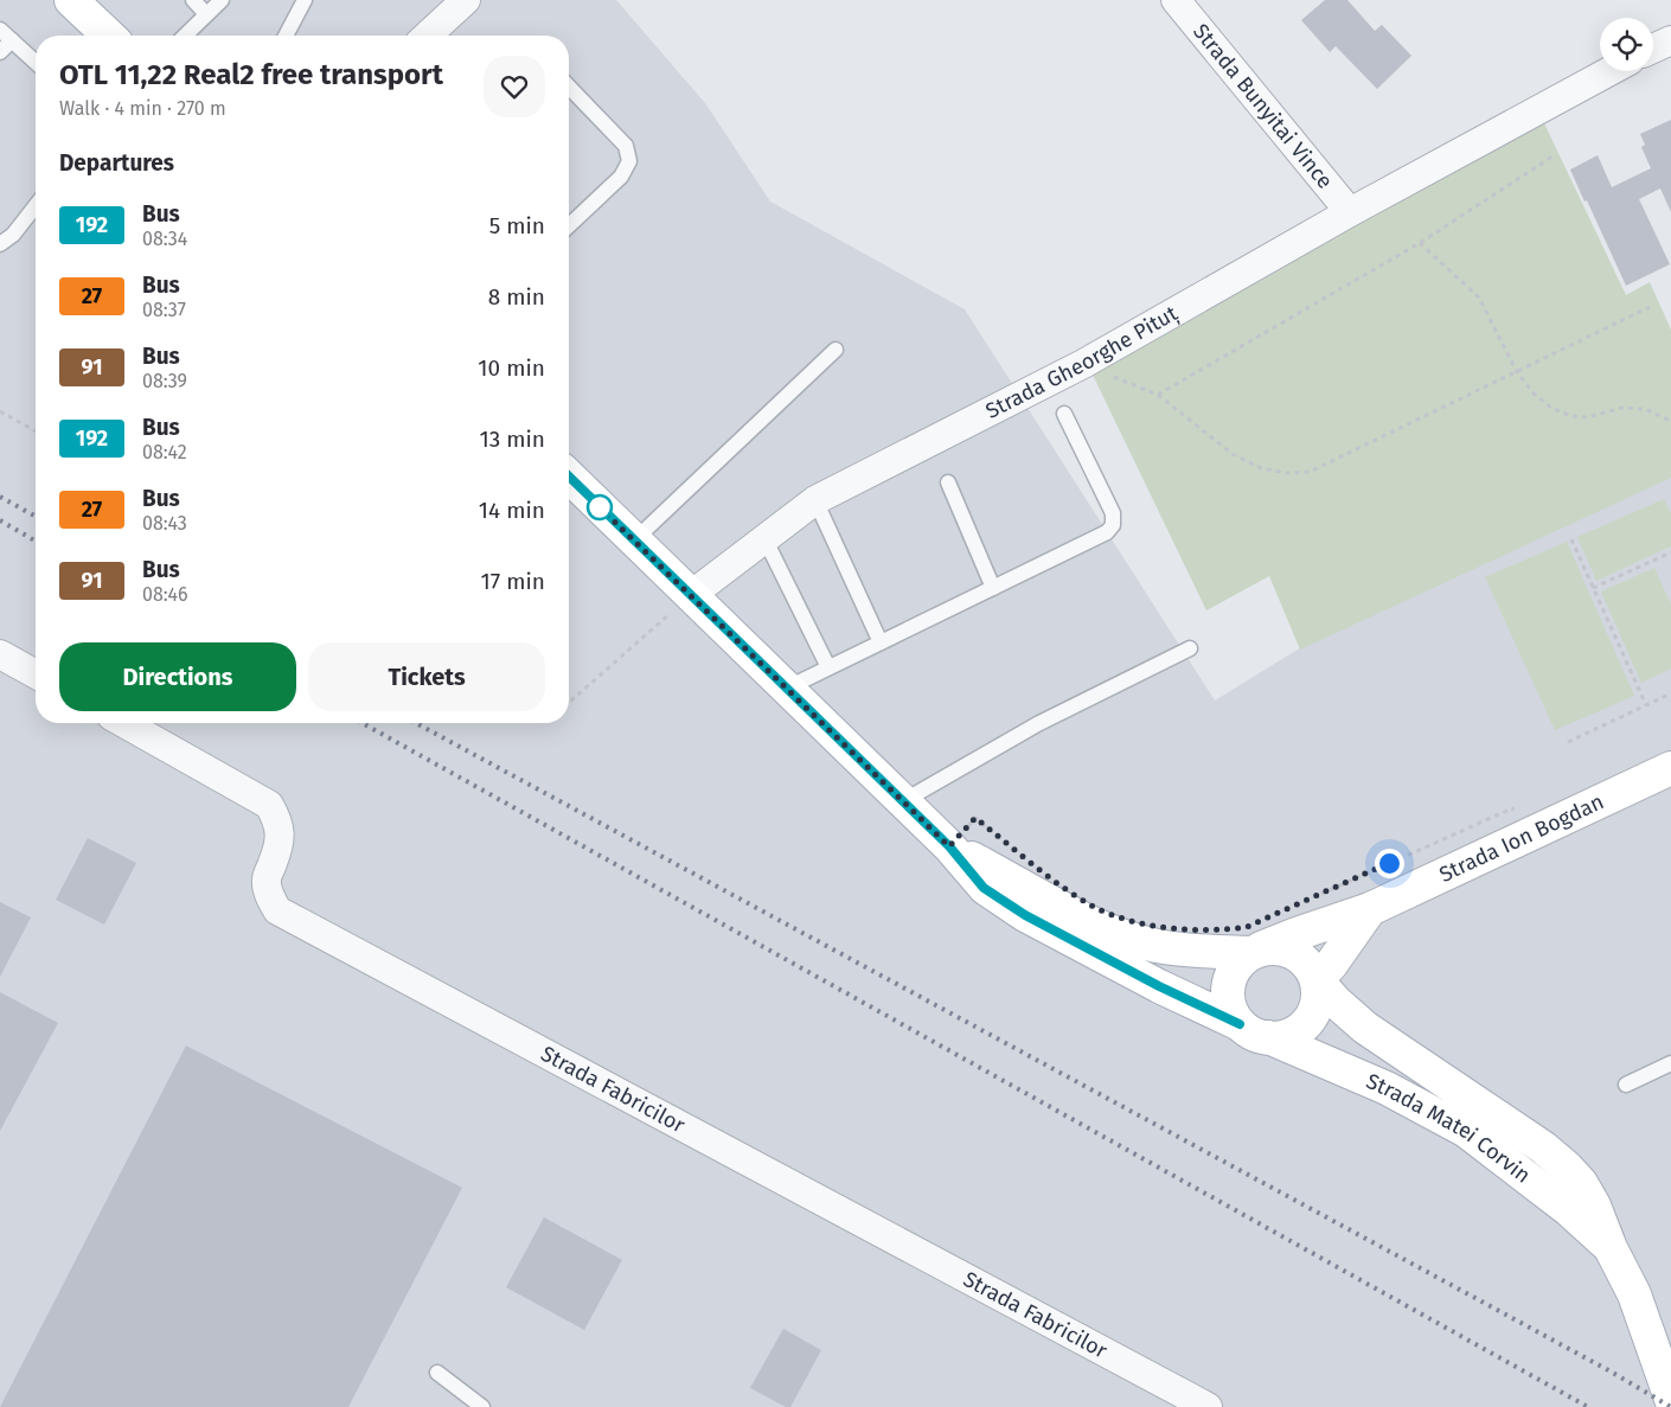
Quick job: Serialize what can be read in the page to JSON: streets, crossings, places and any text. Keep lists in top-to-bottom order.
{
  "streets": {
    "main road": ["Strada Ion Bogdan", "Strada Matei Corvin"],
    "street": ["Strada Bunyitai Vince", "Strada Gheorghe Pituț", "Strada Fabricilor"]
  },
  "crossings": [
    ["Strada Bunyitai Vince", "Strada Gheorghe Pituț"],
    ["Strada Gheorghe Pituț", "Strada Matei Corvin"],
    ["Strada Ion Bogdan", "Strada Matei Corvin"]
  ],
  "lines": ["bus line 192"],
  "page": {
    "heading": [
      ["OTL 11,22 Real2 free transport", "Walk · 4 min · 270 m"],
      "Departures"
    ],
    "list": [
      {
        "mark": "192",
        "name": "Bus",
        "note": "08:34",
        "value": "5 min"
      },
      {
        "mark": "27",
        "name": "Bus",
        "note": "08:37",
        "value": "8 min"
      },
      {
        "mark": "91",
        "name": "Bus",
        "note": "08:39",
        "value": "10 min"
      },
      {
        "mark": "192",
        "name": "Bus",
        "note": "08:42",
        "value": "13 min"
      },
      {
        "mark": "27",
        "name": "Bus",
        "note": "08:43",
        "value": "14 min"
      },
      {
        "mark": "91",
        "name": "Bus",
        "note": "08:46",
        "value": "17 min"
      }
    ],
    "buttons": ["Directions", "Tickets"]
  }
}
